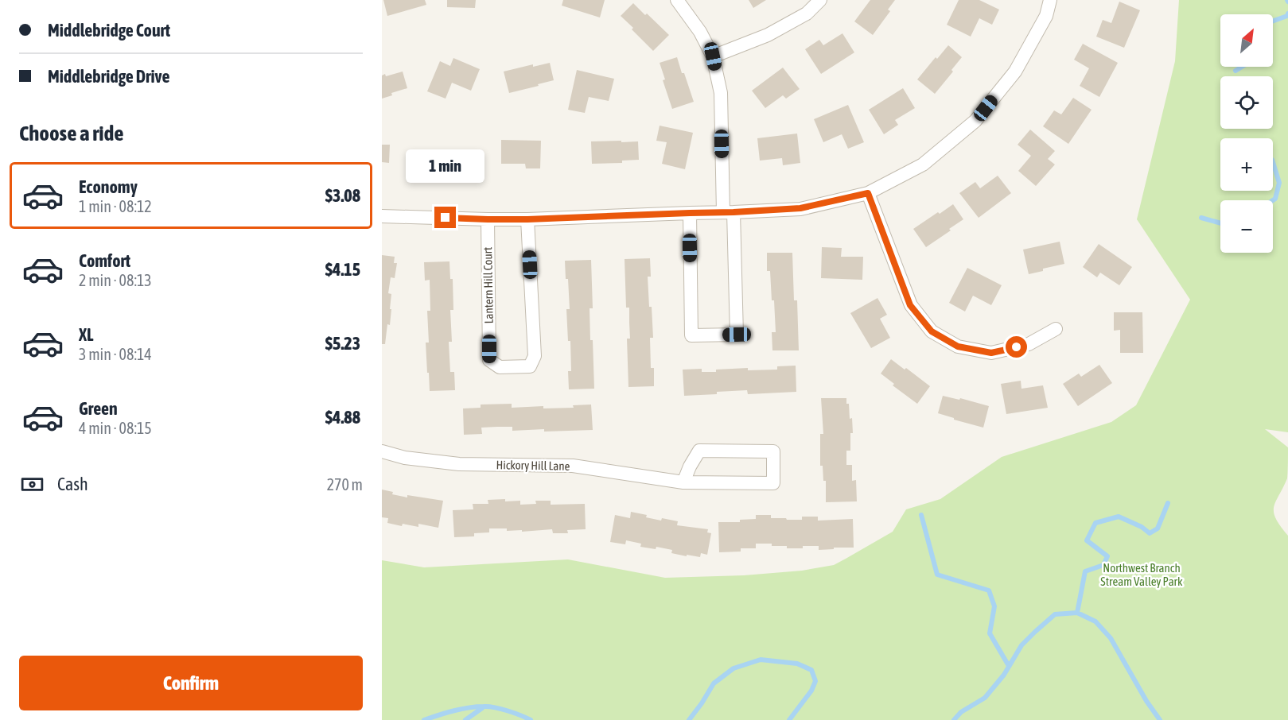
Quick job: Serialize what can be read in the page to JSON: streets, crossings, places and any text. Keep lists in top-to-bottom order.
{
  "streets": {
    "street": ["Lantern Hill Court", "Hickory Hill Lane"]
  },
  "parks": ["Northwest Branch Stream Valley Park"],
  "north": "top right",
  "page": {
    "banner": ["Middlebridge Court", "Middlebridge Drive"],
    "map_buttons": ["+", "−"],
    "heading": "Choose a ride",
    "bubble": "1 min",
    "list": [
      {
        "name": "Economy",
        "note": "1 min · 08:12",
        "value": "$3.08"
      },
      {
        "name": "Comfort",
        "note": "2 min · 08:13",
        "value": "$4.15"
      },
      {
        "name": "XL",
        "note": "3 min · 08:14",
        "value": "$5.23"
      },
      {
        "name": "Green",
        "note": "4 min · 08:15",
        "value": "$4.88"
      }
    ],
    "pay": ["Cash", "270 m"],
    "buttons": "Confirm"
  }
}
